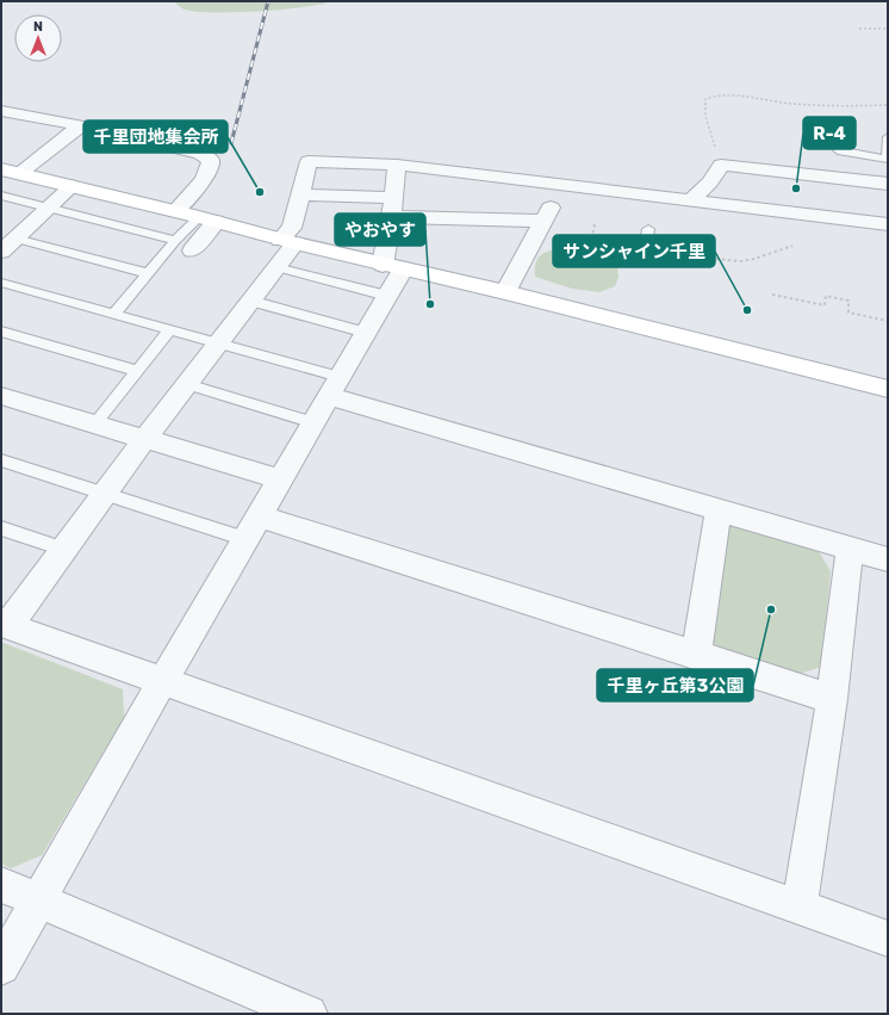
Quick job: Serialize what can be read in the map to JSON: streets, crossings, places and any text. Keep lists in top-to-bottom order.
{
  "places": [
    "R-4",
    "千里団地集会所",
    "やおやす",
    "サンシャイン千里",
    "千里ヶ丘第3公園"
  ],
  "north": "top"
}
